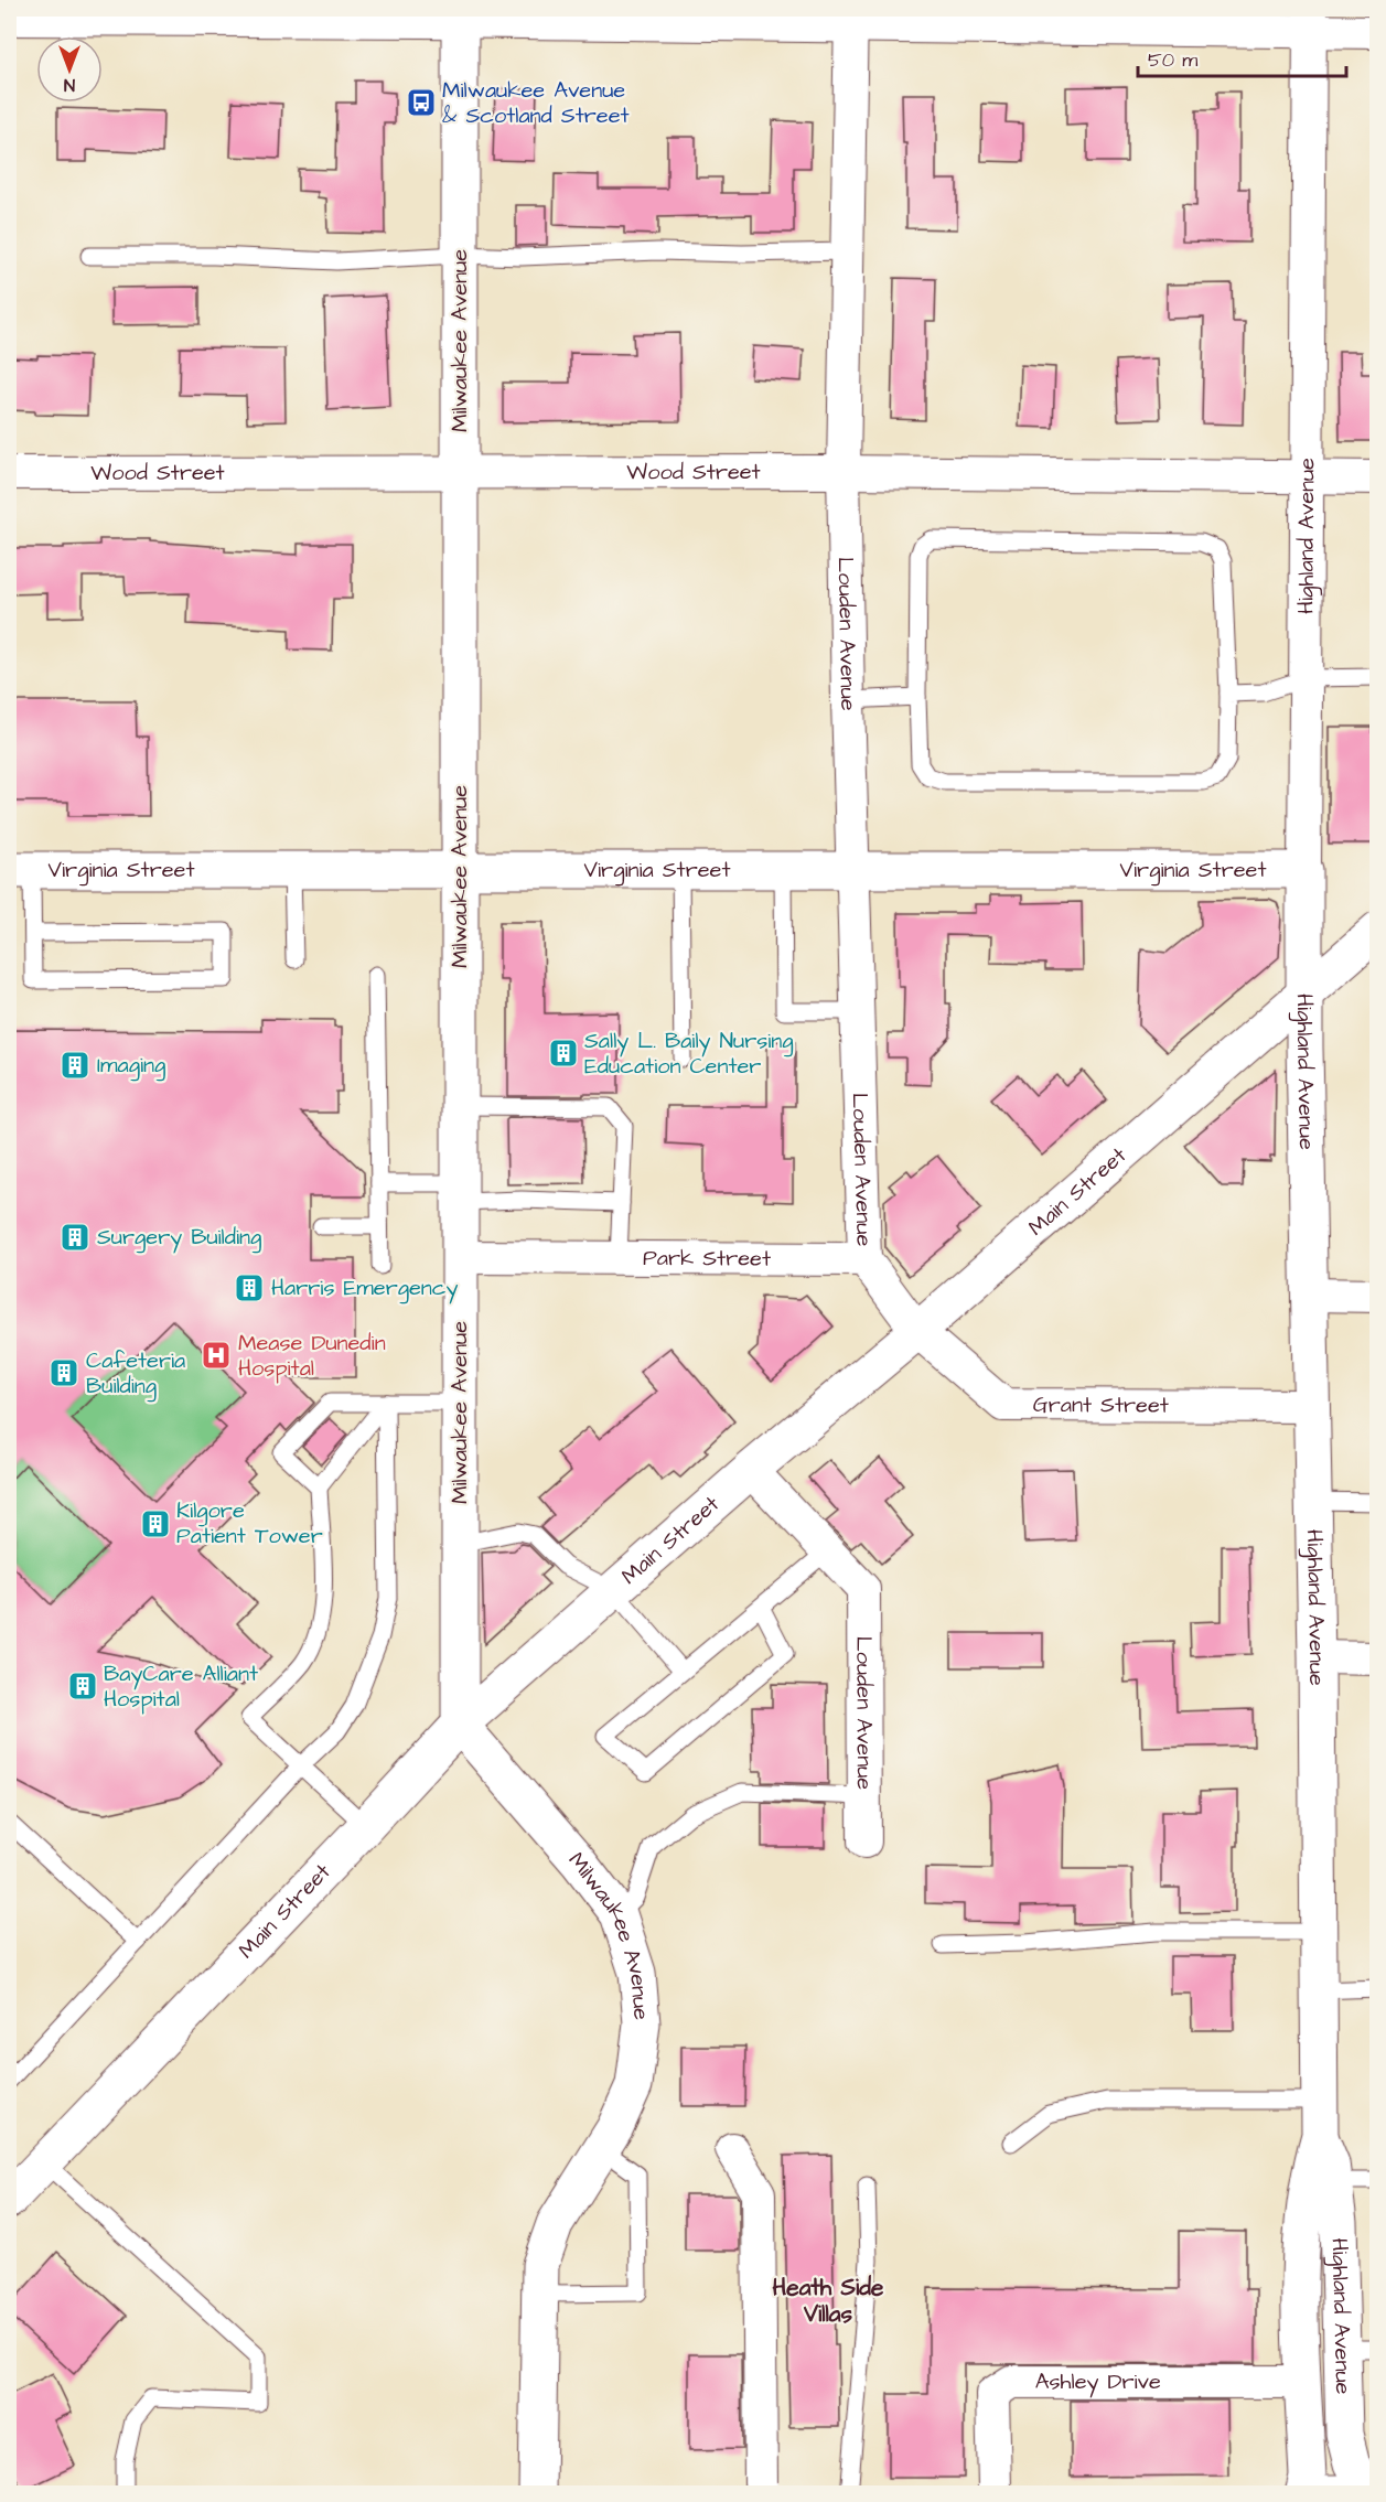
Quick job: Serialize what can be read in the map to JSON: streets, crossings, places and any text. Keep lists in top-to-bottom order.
{
  "streets": {
    "street": [
      "Milwaukee Avenue",
      "Wood Street",
      "Highland Avenue",
      "Louden Avenue",
      "Virginia Street",
      "Main Street",
      "Park Street",
      "Grant Street",
      "Ashley Drive"
    ]
  },
  "crossings": [
    ["Milwaukee Avenue", "Wood Street"],
    ["Milwaukee Avenue", "Virginia Street"],
    ["Milwaukee Avenue", "Main Street"],
    ["Milwaukee Avenue", "Park Street"],
    ["Wood Street", "Highland Avenue"],
    ["Wood Street", "Louden Avenue"],
    ["Highland Avenue", "Virginia Street"],
    ["Highland Avenue", "Main Street"],
    ["Highland Avenue", "Grant Street"],
    ["Highland Avenue", "Ashley Drive"],
    ["Louden Avenue", "Virginia Street"],
    ["Louden Avenue", "Main Street"],
    ["Louden Avenue", "Park Street"],
    ["Main Street", "Grant Street"]
  ],
  "districts": ["Heath Side Villas"],
  "places": {
    "bus stop": ["Milwaukee Avenue & Scotland Street"],
    "building": [
      "Sally L. Baily Nursing Education Center",
      "Imaging",
      "Surgery Building",
      "Harris Emergency",
      "Cafeteria Building",
      "Kilgore Patient Tower",
      "BayCare Alliant Hospital"
    ],
    "hospital": ["Mease Dunedin Hospital"]
  },
  "scale_bar": "50 m",
  "north": "bottom"
}
